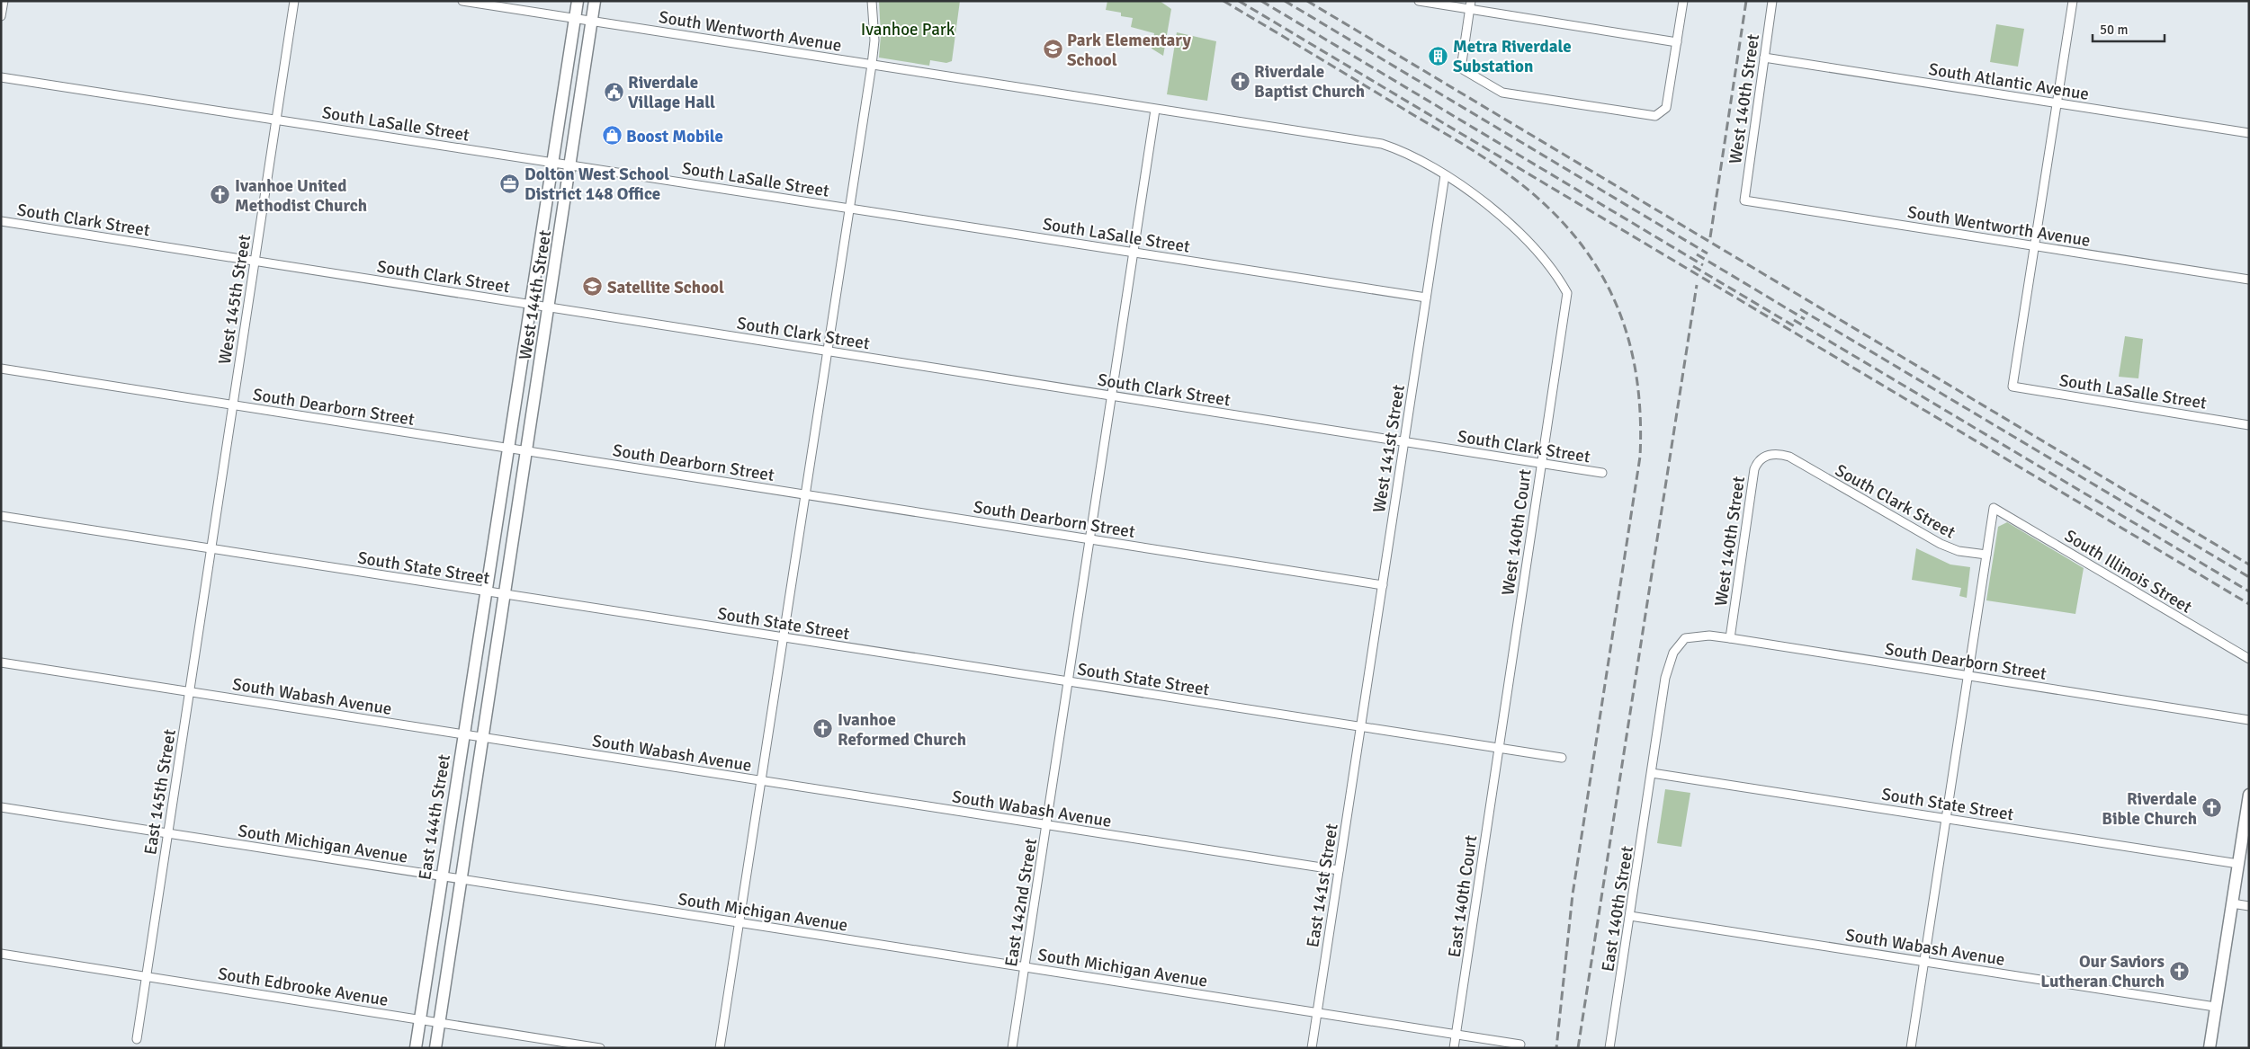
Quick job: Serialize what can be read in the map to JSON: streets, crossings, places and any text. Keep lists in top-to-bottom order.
{
  "streets": {
    "street": [
      "South Wentworth Avenue",
      "South Atlantic Avenue",
      "West 140th Street",
      "South LaSalle Street",
      "South Clark Street",
      "West 144th Street",
      "West 145th Street",
      "South Dearborn Street",
      "West 141st Street",
      "West 140th Court",
      "South State Street",
      "South Illinois Street",
      "South Wabash Avenue",
      "East 145th Street",
      "East 144th Street",
      "South Michigan Avenue",
      "East 141st Street",
      "East 140th Court",
      "East 142nd Street",
      "East 140th Street",
      "South Edbrooke Avenue"
    ]
  },
  "crossings": [
    ["South Wentworth Avenue", "West 140th Street"],
    ["South Wentworth Avenue", "South LaSalle Street"],
    ["South Wentworth Avenue", "West 144th Street"],
    ["South Wentworth Avenue", "West 141st Street"],
    ["South Wentworth Avenue", "West 140th Court"],
    ["South Wentworth Avenue", "East 142nd Street"],
    ["South Atlantic Avenue", "West 140th Street"],
    ["West 140th Street", "South Clark Street"],
    ["West 140th Street", "South Dearborn Street"],
    ["South LaSalle Street", "West 144th Street"],
    ["South LaSalle Street", "West 145th Street"],
    ["South LaSalle Street", "West 141st Street"],
    ["South LaSalle Street", "East 142nd Street"],
    ["South Clark Street", "West 144th Street"],
    ["South Clark Street", "West 145th Street"],
    ["South Clark Street", "West 141st Street"],
    ["South Clark Street", "West 140th Court"],
    ["South Clark Street", "South Illinois Street"],
    ["South Clark Street", "East 142nd Street"],
    ["West 144th Street", "South Dearborn Street"],
    ["West 144th Street", "South State Street"],
    ["West 144th Street", "East 144th Street"],
    ["West 145th Street", "South Dearborn Street"],
    ["West 145th Street", "South State Street"],
    ["West 145th Street", "East 145th Street"],
    ["South Dearborn Street", "West 141st Street"],
    ["South Dearborn Street", "South State Street"],
    ["South Dearborn Street", "East 142nd Street"],
    ["South Dearborn Street", "East 140th Street"],
    ["West 141st Street", "South State Street"],
    ["West 141st Street", "East 141st Street"],
    ["West 140th Court", "South State Street"],
    ["West 140th Court", "East 140th Court"],
    ["South State Street", "East 145th Street"],
    ["South State Street", "East 144th Street"],
    ["South State Street", "East 141st Street"],
    ["South State Street", "East 140th Court"],
    ["South State Street", "East 142nd Street"],
    ["South State Street", "East 140th Street"],
    ["South Wabash Avenue", "East 145th Street"],
    ["South Wabash Avenue", "East 144th Street"],
    ["South Wabash Avenue", "East 141st Street"],
    ["South Wabash Avenue", "East 142nd Street"],
    ["South Wabash Avenue", "East 140th Street"],
    ["East 145th Street", "South Michigan Avenue"],
    ["East 145th Street", "South Edbrooke Avenue"],
    ["East 144th Street", "South Michigan Avenue"],
    ["East 144th Street", "South Edbrooke Avenue"],
    ["South Michigan Avenue", "East 141st Street"],
    ["South Michigan Avenue", "East 140th Court"],
    ["South Michigan Avenue", "East 142nd Street"]
  ],
  "parks": ["Ivanhoe Park"],
  "places": {
    "school or university": ["Park Elementary School", "Satellite School"],
    "building": ["Metra Riverdale Substation"],
    "church": [
      "Riverdale Baptist Church",
      "Ivanhoe United Methodist Church",
      "Ivanhoe Reformed Church",
      "Riverdale Bible Church",
      "Our Saviors Lutheran Church"
    ],
    "public building": ["Riverdale Village Hall"],
    "shop": ["Boost Mobile"],
    "office": ["Dolton West School District 148 Office"]
  },
  "scale_bar": "50 m"
}
